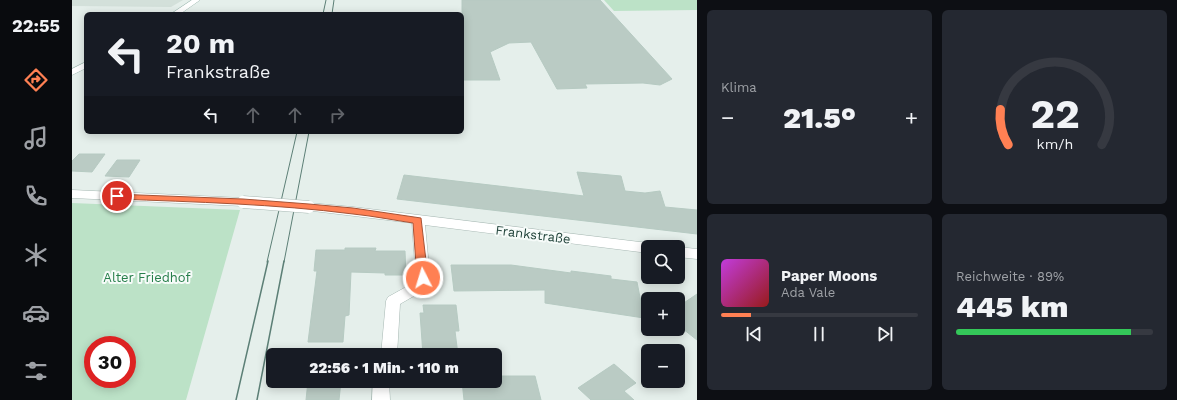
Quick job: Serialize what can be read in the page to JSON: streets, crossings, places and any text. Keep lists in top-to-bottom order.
{
  "streets": {
    "street": ["Frankstraße"]
  },
  "parks": ["Alter Friedhof"],
  "page": {
    "tabs": "22:55",
    "tile": [
      "Klima",
      ["Reichweite · 89%", "445 km"]
    ],
    "turn": ["20 m", "Frankstraße"],
    "heat": ["−", "21.5°", "+"],
    "map_buttons": ["+", "−"],
    "song": ["Paper Moons", "Ada Vale"],
    "limit": "30",
    "trip": "22:56 · 1 Min. · 110 m",
    "gauge": ["22", "km/h"]
  }
}
